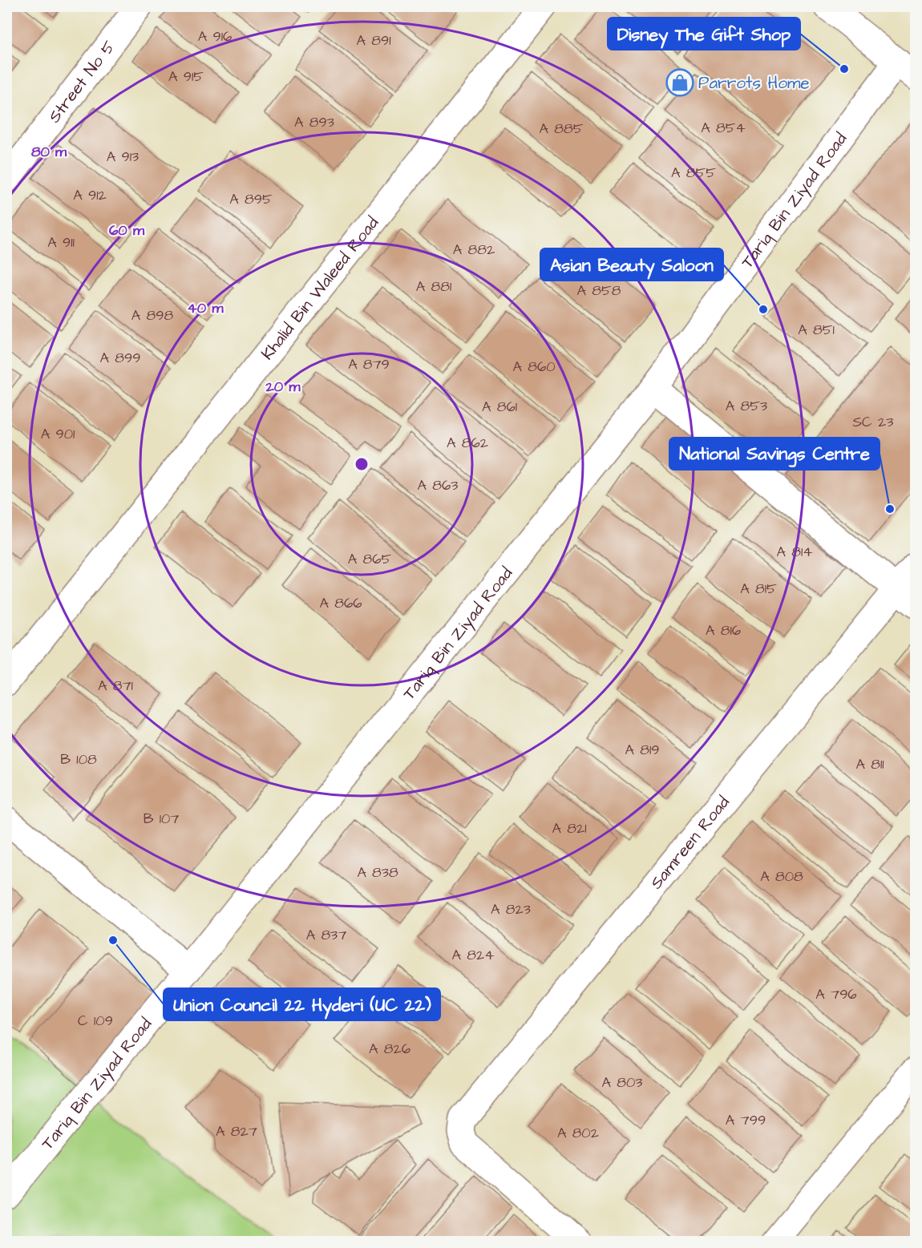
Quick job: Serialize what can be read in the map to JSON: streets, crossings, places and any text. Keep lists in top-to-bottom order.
{
  "streets": {
    "street": [
      "Street No 5",
      "Tariq Bin Ziyad Road",
      "Khalid Bin Waleed Road",
      "Samreen Road"
    ]
  },
  "places": {
    "other": [
      "Disney The Gift Shop",
      "Asian Beauty Saloon",
      "National Savings Centre",
      "Union Council 22 Hyderi (UC 22)"
    ],
    "shop": ["Parrots Home"]
  },
  "house_numbers": [
    "A 916",
    "A 891",
    "A 915",
    "A 893",
    "A 854",
    "A 885",
    "A 913",
    "A 855",
    "A 912",
    "A 895",
    "A 911",
    "A 882",
    "A 881",
    "A 858",
    "A 898",
    "A 851",
    "A 899",
    "A 879",
    "A 860",
    "A 853",
    "A 861",
    "SC 23",
    "A 901",
    "A 862",
    "A 863",
    "A 814",
    "A 865",
    "A 815",
    "A 866",
    "A 816",
    "A 871",
    "A 819",
    "B 108",
    "A 811",
    "B 107",
    "A 821",
    "A 838",
    "A 808",
    "A 823",
    "A 837",
    "A 824",
    "A 796",
    "C 109",
    "A 826",
    "A 803",
    "A 799",
    "A 827",
    "A 802"
  ],
  "rings": [
    "80 m",
    "60 m",
    "40 m",
    "20 m"
  ]
}
